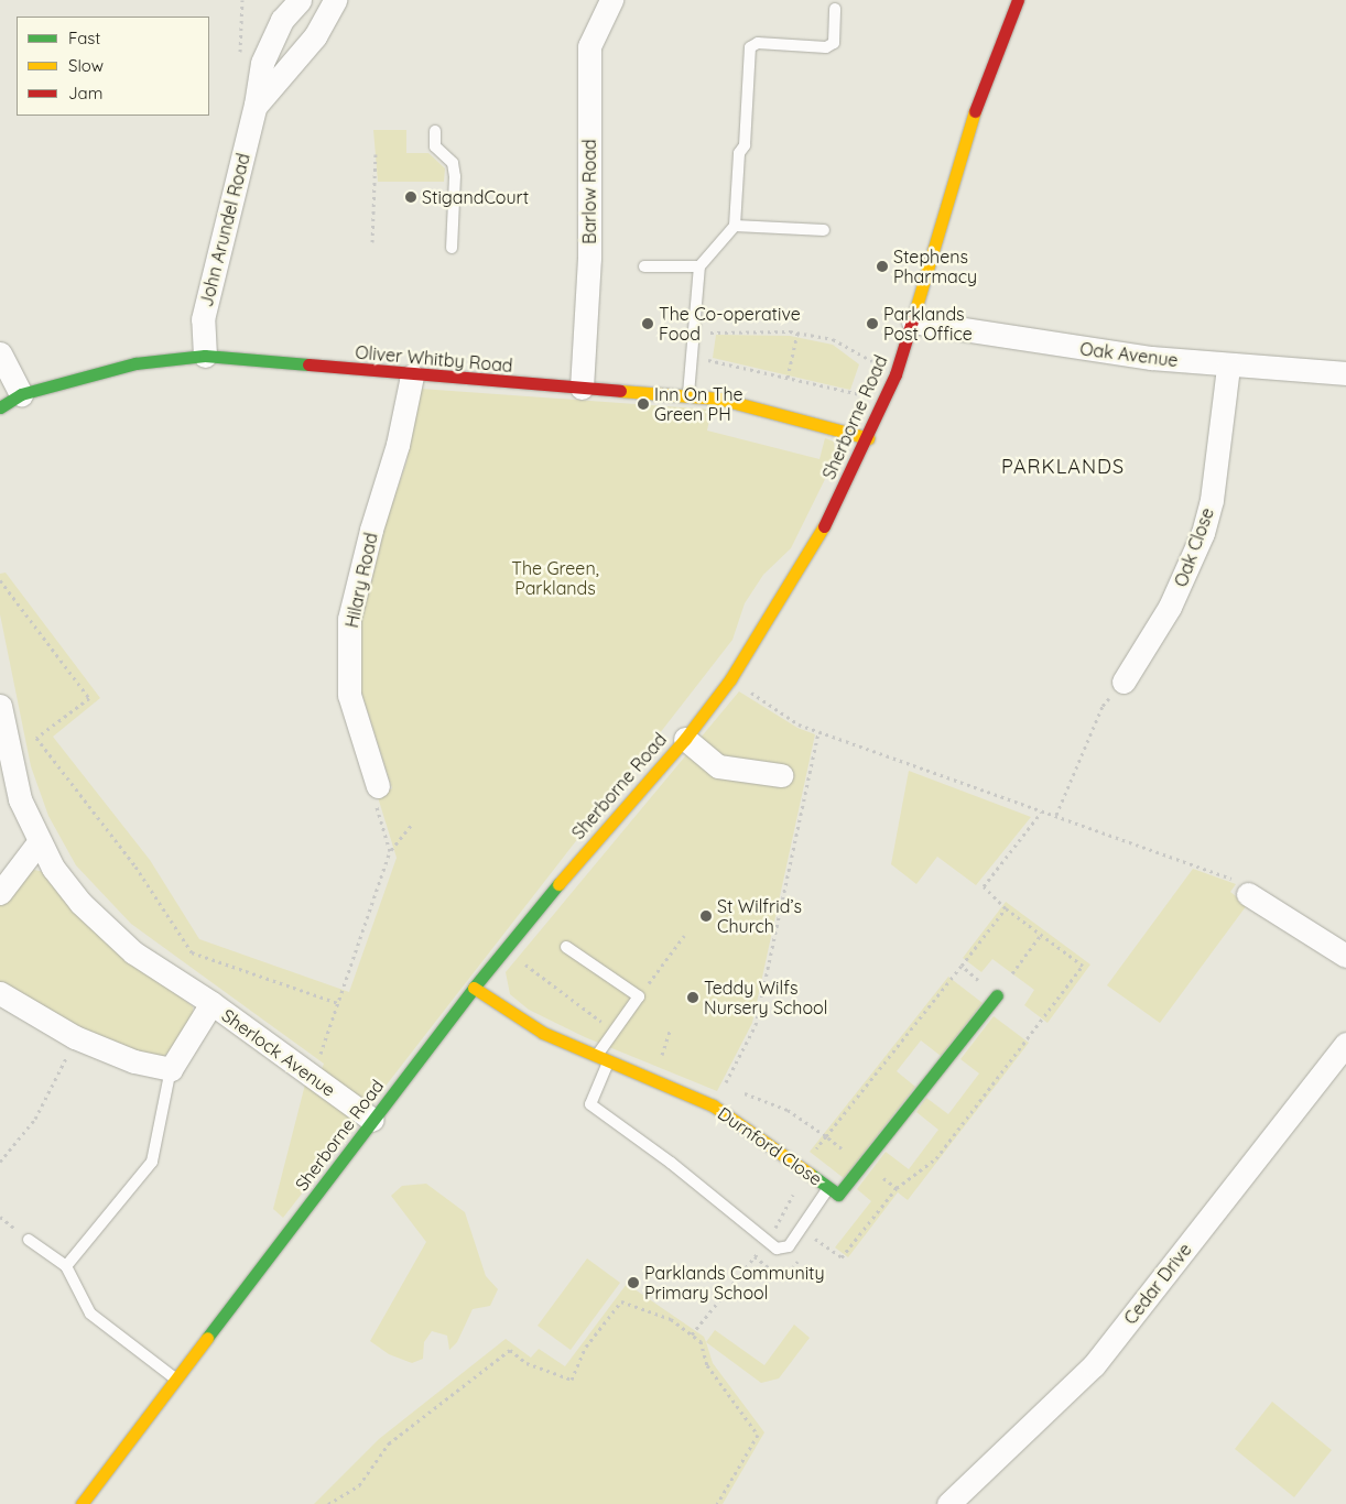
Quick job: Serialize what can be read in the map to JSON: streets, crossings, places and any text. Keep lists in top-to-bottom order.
{
  "streets": {
    "street": [
      "Barlow Road",
      "John Arundel Road",
      "Oak Avenue",
      "Oliver Whitby Road",
      "Sherborne Road",
      "Oak Close",
      "Hilary Road",
      "Sherlock Avenue",
      "Durnford Close",
      "Cedar Drive"
    ]
  },
  "crossings": [
    ["Barlow Road", "Oliver Whitby Road"],
    ["John Arundel Road", "Oliver Whitby Road"],
    ["Oak Avenue", "Sherborne Road"],
    ["Oak Avenue", "Oak Close"],
    ["Oliver Whitby Road", "Sherborne Road"],
    ["Oliver Whitby Road", "Hilary Road"],
    ["Sherborne Road", "Sherlock Avenue"],
    ["Sherborne Road", "Durnford Close"]
  ],
  "districts": ["PARKLANDS"],
  "parks": ["The Green, Parklands"],
  "places": [
    "StigandCourt",
    "Stephens Pharmacy",
    "The Co-operative Food",
    "Parklands Post Office",
    "Inn On The Green PH",
    "St Wilfrid’s Church",
    "Teddy Wilfs Nursery School",
    "Parklands Community Primary School"
  ],
  "legend": ["Fast", "Slow", "Jam"]
}
